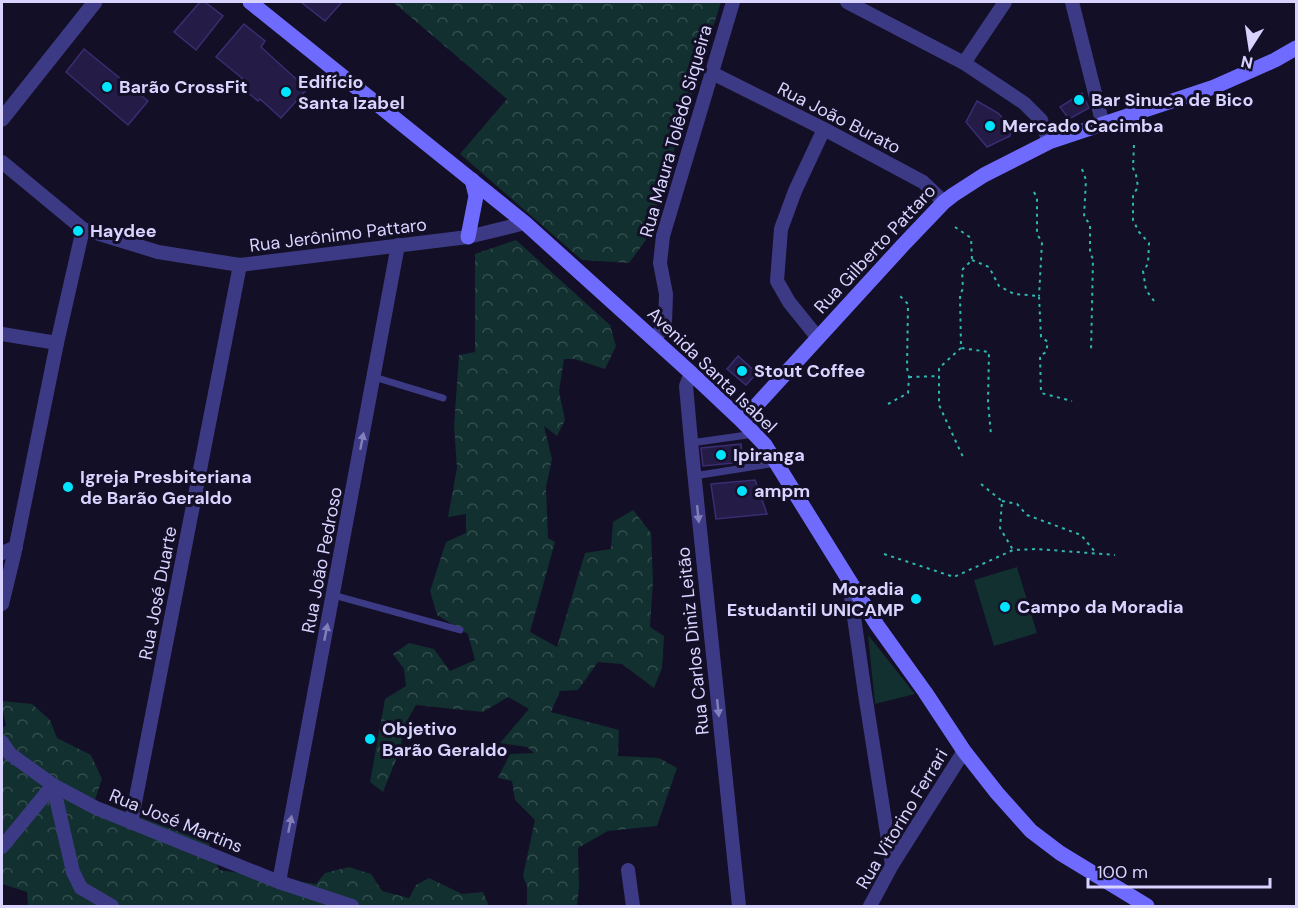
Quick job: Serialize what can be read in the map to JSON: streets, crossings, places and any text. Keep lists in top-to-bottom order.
{
  "streets": {
    "main road": ["Rua Gilberto Pattaro", "Avenida Santa Isabel"],
    "street": [
      "Rua João Burato",
      "Rua Maura Tolêdo Siqueira",
      "Rua Jerônimo Pattaro",
      "Rua João Pedroso",
      "Rua José Duarte",
      "Rua Carlos Diniz Leitão",
      "Rua Vitorino Ferrari",
      "Rua José Martins"
    ]
  },
  "crossings": [
    ["Rua João Burato", "Rua Maura Tolêdo Siqueira"],
    ["Rua João Burato", "Rua Gilberto Pattaro"],
    ["Rua Maura Tolêdo Siqueira", "Avenida Santa Isabel"],
    ["Rua Jerônimo Pattaro", "Avenida Santa Isabel"],
    ["Rua Jerônimo Pattaro", "Rua João Pedroso"],
    ["Rua Jerônimo Pattaro", "Rua José Duarte"],
    ["Rua Gilberto Pattaro", "Avenida Santa Isabel"],
    ["Avenida Santa Isabel", "Rua Carlos Diniz Leitão"],
    ["Avenida Santa Isabel", "Rua Vitorino Ferrari"],
    ["Rua João Pedroso", "Rua José Martins"],
    ["Rua José Duarte", "Rua José Martins"]
  ],
  "one_way": ["Rua João Pedroso", "Rua Carlos Diniz Leitão"],
  "places": [
    "Barão CrossFit",
    "Edifício Santa Izabel",
    "Bar Sinuca de Bico",
    "Mercado Cacimba",
    "Haydee",
    "Stout Coffee",
    "Ipiranga",
    "Igreja Presbiteriana de Barão Geraldo",
    "ampm",
    "Moradia Estudantil UNICAMP",
    "Campo da Moradia",
    "Objetivo Barão Geraldo"
  ],
  "scale_bar": "100 m",
  "north": "bottom"
}
